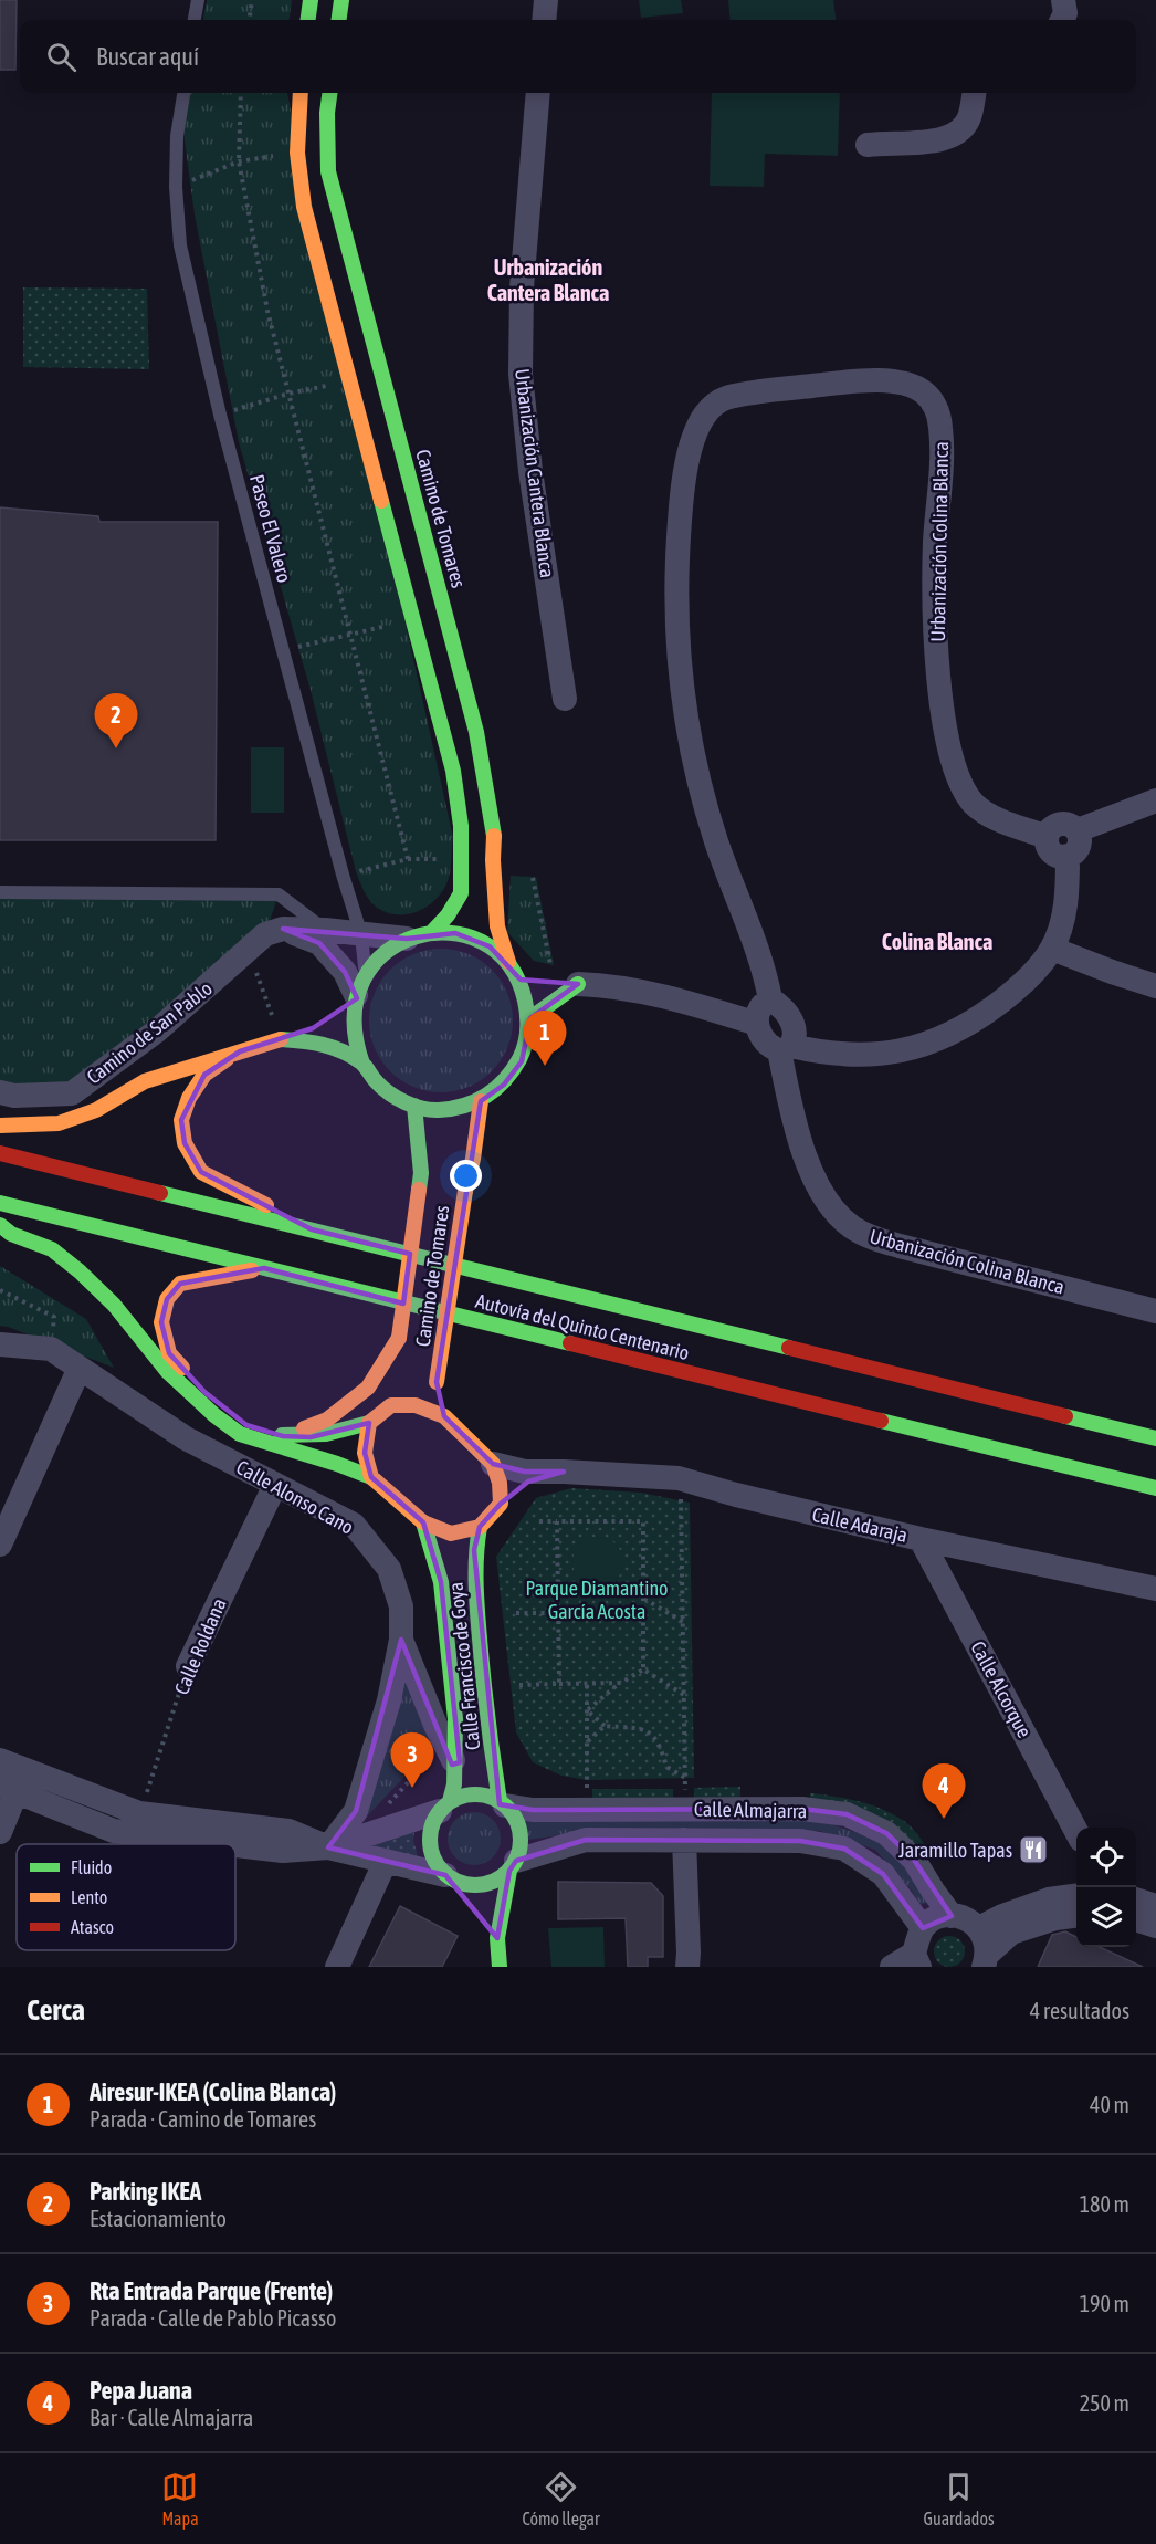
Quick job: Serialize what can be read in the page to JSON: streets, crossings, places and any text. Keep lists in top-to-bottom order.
{
  "streets": {
    "main road": ["Camino de Tomares", "Autovía del Quinto Centenario", "Calle Francisco de Goya"],
    "street": [
      "Urbanización Cantera Blanca",
      "Urbanización Colina Blanca",
      "Camino de San Pablo",
      "Calle Alonso Cano",
      "Calle Adaraja",
      "Calle Roldana",
      "Calle Alcorque",
      "Calle Almajarra"
    ],
    "lane": ["Paseo El Valero"]
  },
  "crossings": [
    ["Camino de Tomares", "Paseo El Valero"],
    ["Camino de Tomares", "Calle Adaraja"],
    ["Camino de Tomares", "Calle Francisco de Goya"],
    ["Calle Alonso Cano", "Calle Roldana"],
    ["Calle Adaraja", "Calle Francisco de Goya"],
    ["Calle Adaraja", "Calle Alcorque"],
    ["Calle Francisco de Goya", "Calle Almajarra"]
  ],
  "districts": ["Urbanización Cantera Blanca", "Colina Blanca"],
  "parks": ["Parque Diamantino García Acosta"],
  "places": {
    "restaurant": ["Jaramillo Tapas"]
  },
  "legend": ["Fluido", "Lento", "Atasco"],
  "page": {
    "search": "Buscar aquí",
    "pins": [
      "2",
      "1",
      "3",
      "4"
    ],
    "heading": ["Cerca", "4 resultados"],
    "list": [
      {
        "mark": "1",
        "name": "Airesur-IKEA (Colina Blanca)",
        "note": "Parada · Camino de Tomares",
        "value": "40 m"
      },
      {
        "mark": "2",
        "name": "Parking IKEA",
        "note": "Estacionamiento",
        "value": "180 m"
      },
      {
        "mark": "3",
        "name": "Rta Entrada Parque (Frente)",
        "note": "Parada · Calle de Pablo Picasso",
        "value": "190 m"
      },
      {
        "mark": "4",
        "name": "Pepa Juana",
        "note": "Bar · Calle Almajarra",
        "value": "250 m"
      }
    ],
    "nav": ["Mapa", "Cómo llegar", "Guardados"]
  }
}
